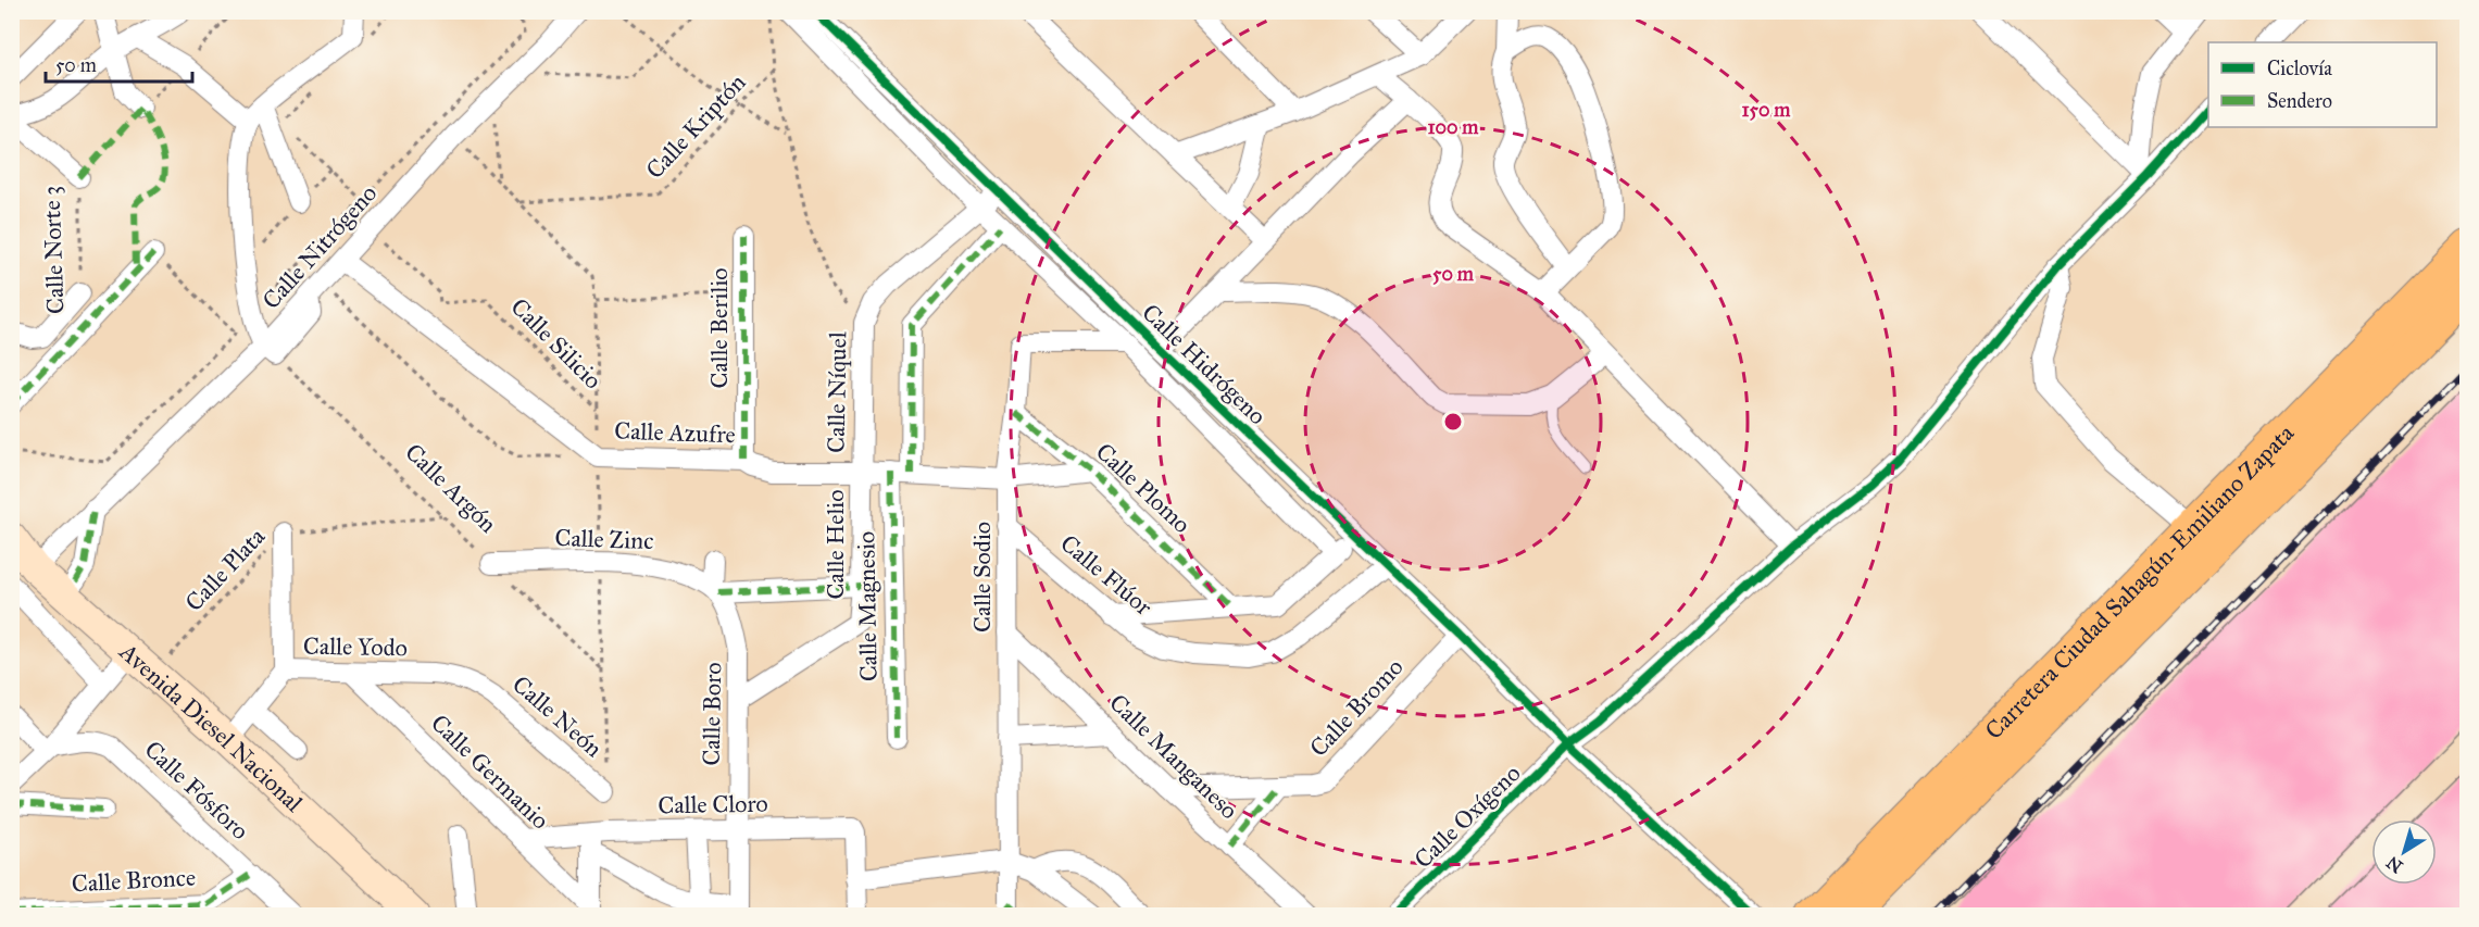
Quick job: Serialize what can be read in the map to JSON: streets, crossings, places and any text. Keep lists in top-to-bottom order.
{
  "streets": {
    "main road": ["Carretera Ciudad Sahagún-Emiliano Zapata"],
    "street": [
      "Calle Nitrógeno",
      "Calle Norte 3",
      "Calle Berilio",
      "Calle Hidrógeno",
      "Calle Níquel",
      "Calle Azufre",
      "Calle Plomo",
      "Calle Zinc",
      "Calle Helio",
      "Calle Flúor",
      "Calle Sodio",
      "Calle Magnesio",
      "Calle Yodo",
      "Calle Bromo",
      "Calle Boro",
      "Calle Neón",
      "Avenida Diesel Nacional",
      "Calle Manganeso",
      "Calle Germanio",
      "Calle Fósforo",
      "Calle Cloro",
      "Calle Oxígeno",
      "Calle Bronce"
    ],
    "path": [
      "Calle Kriptón",
      "Calle Silicio",
      "Calle Argón",
      "Calle Plata"
    ]
  },
  "crossings": [
    ["Calle Nitrógeno", "Calle Silicio"],
    ["Calle Nitrógeno", "Calle Azufre"],
    ["Calle Nitrógeno", "Calle Argón"],
    ["Calle Nitrógeno", "Avenida Diesel Nacional"],
    ["Calle Berilio", "Calle Azufre"],
    ["Calle Hidrógeno", "Calle Níquel"],
    ["Calle Hidrógeno", "Calle Flúor"],
    ["Calle Hidrógeno", "Calle Bromo"],
    ["Calle Hidrógeno", "Calle Oxígeno"],
    ["Calle Níquel", "Calle Azufre"],
    ["Calle Níquel", "Calle Helio"],
    ["Calle Azufre", "Calle Plomo"],
    ["Calle Azufre", "Calle Helio"],
    ["Calle Azufre", "Calle Sodio"],
    ["Calle Azufre", "Calle Magnesio"],
    ["Calle Argón", "Calle Zinc"],
    ["Calle Argón", "Calle Plata"],
    ["Calle Plomo", "Calle Sodio"],
    ["Calle Zinc", "Calle Helio"],
    ["Calle Zinc", "Calle Boro"],
    ["Calle Helio", "Calle Boro"],
    ["Calle Flúor", "Calle Sodio"],
    ["Calle Sodio", "Calle Manganeso"],
    ["Calle Yodo", "Calle Neón"],
    ["Calle Yodo", "Avenida Diesel Nacional"],
    ["Calle Yodo", "Calle Germanio"],
    ["Calle Bromo", "Calle Manganeso"],
    ["Calle Boro", "Calle Cloro"],
    ["Calle Germanio", "Calle Cloro"],
    ["Calle Fósforo", "Calle Bronce"]
  ],
  "legend": ["Ciclovía", "Sendero"],
  "scale_bar": "50 m",
  "north": "bottom left",
  "rings": ["150 m", "100 m", "50 m"]
}
